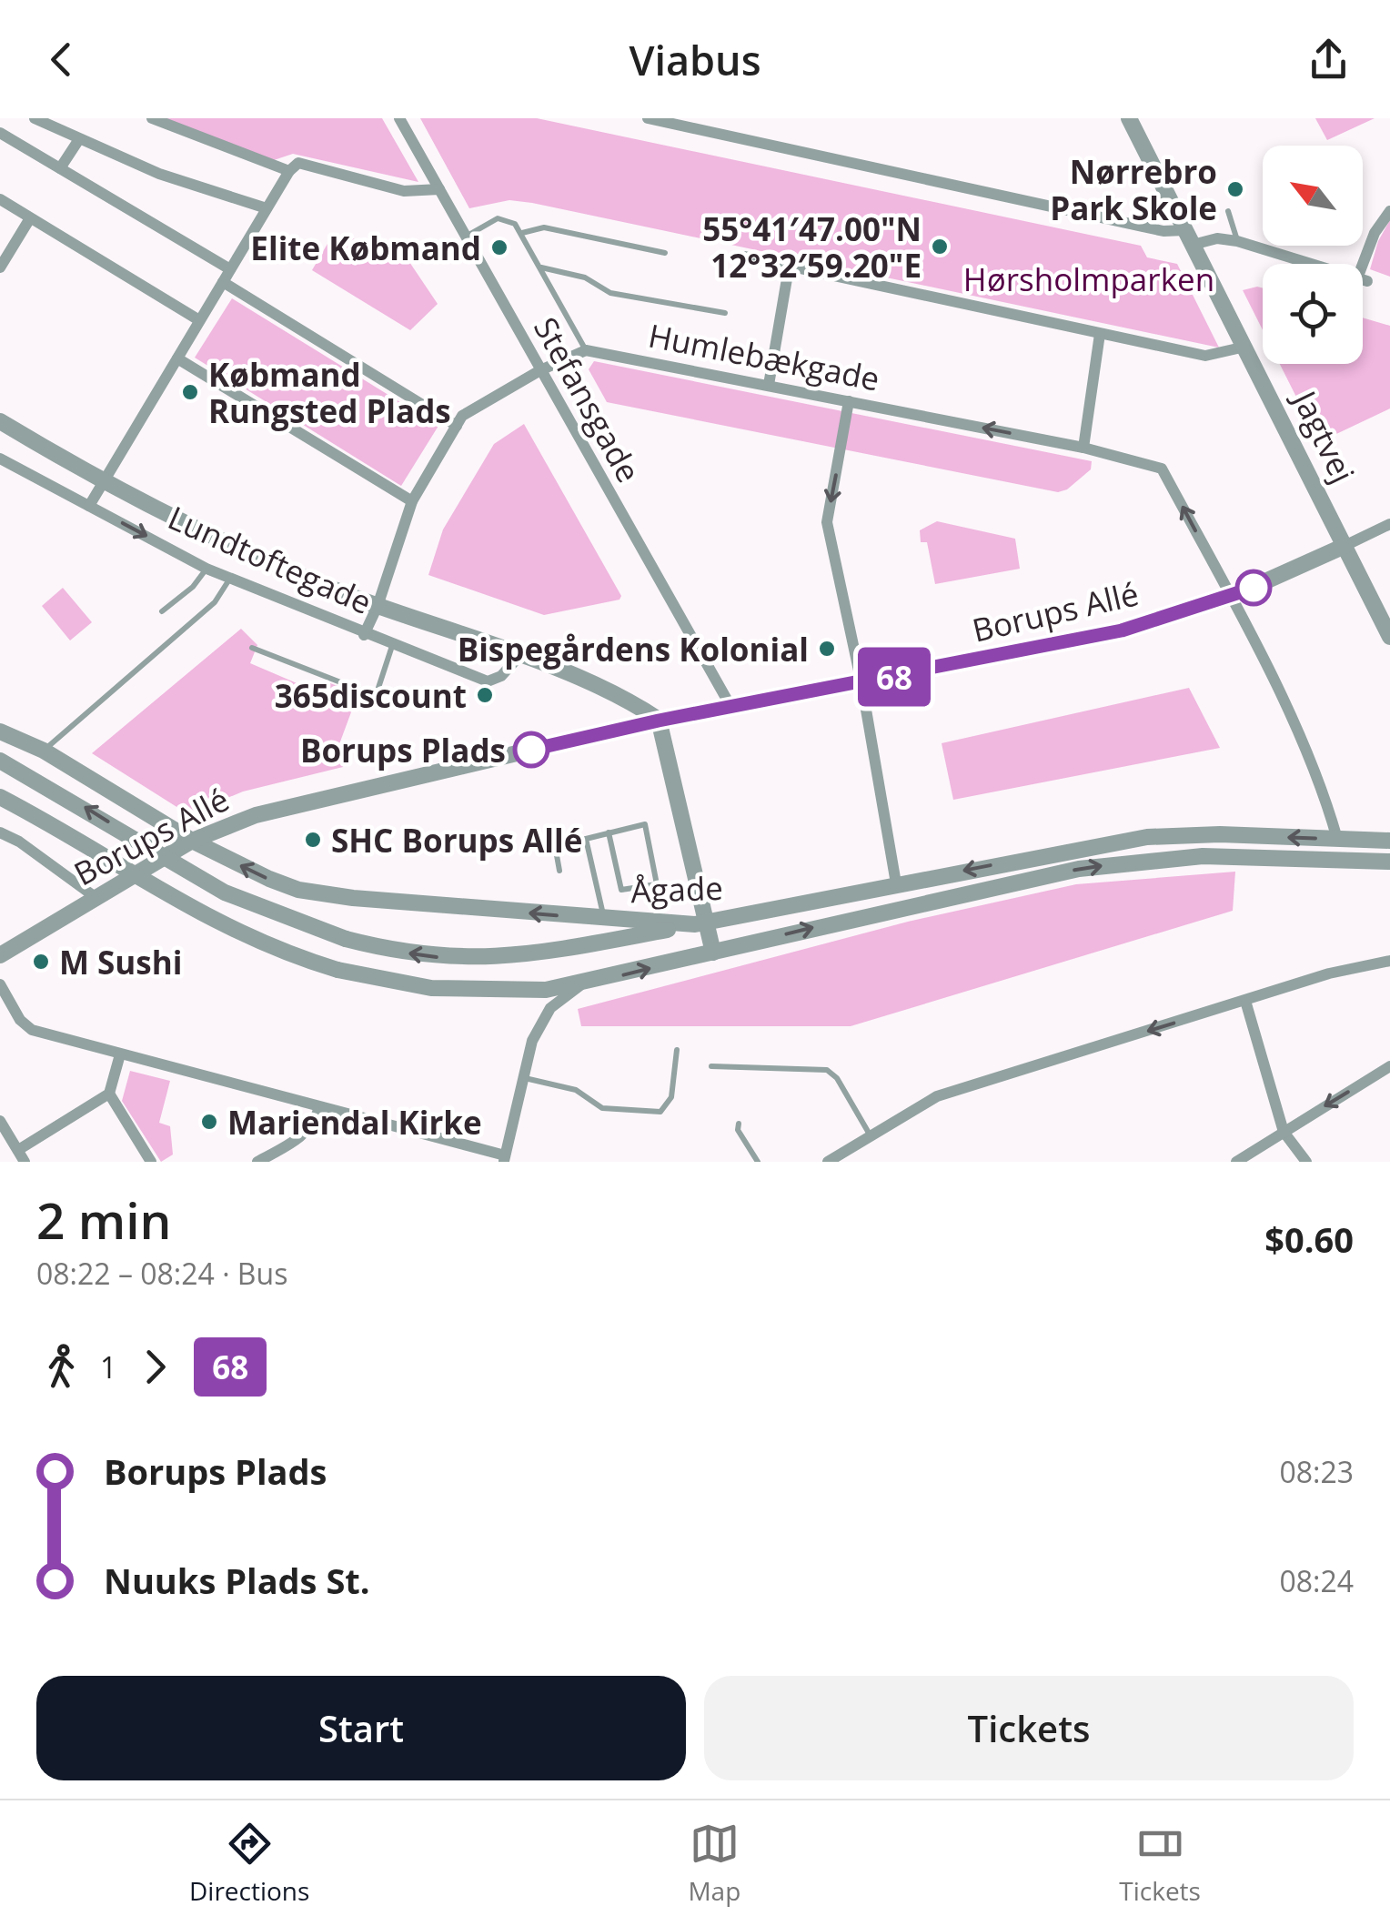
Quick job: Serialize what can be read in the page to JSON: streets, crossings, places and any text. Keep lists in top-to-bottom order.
{
  "streets": {
    "street": [
      "Humlebækgade",
      "Stefansgade",
      "Jagtvej",
      "Lundtoftegade",
      "Borups Allé",
      "Ågade"
    ]
  },
  "crossings": [
    ["Humlebækgade", "Borups Allé"],
    ["Humlebækgade", "Ågade"],
    ["Stefansgade", "Borups Allé"],
    ["Jagtvej", "Borups Allé"],
    ["Lundtoftegade", "Borups Allé"],
    ["Borups Allé", "Ågade"]
  ],
  "one_way": ["Humlebækgade"],
  "parks": ["Hørsholmparken"],
  "places": [
    "Nørrebro Park Skole",
    "55°41′47.00\"N 12°32′59.20\"E",
    "Elite Købmand",
    "Købmand Rungsted Plads",
    "Bispegårdens Kolonial",
    "365discount",
    "Borups Plads",
    "SHC Borups Allé",
    "M Sushi",
    "Mariendal Kirke"
  ],
  "lines": ["bus line 68"],
  "north": "top left",
  "page": {
    "header": "Viabus",
    "on_map": "68",
    "heading": ["2 min", "08:22 – 08:24 · Bus", "$0.60"],
    "legs": ["1", "68"],
    "list": [
      {
        "name": "Borups Plads",
        "value": "08:23"
      },
      {
        "name": "Nuuks Plads St.",
        "value": "08:24"
      }
    ],
    "buttons": ["Start", "Tickets"],
    "tabs": ["Directions", "Map", "Tickets"]
  }
}
